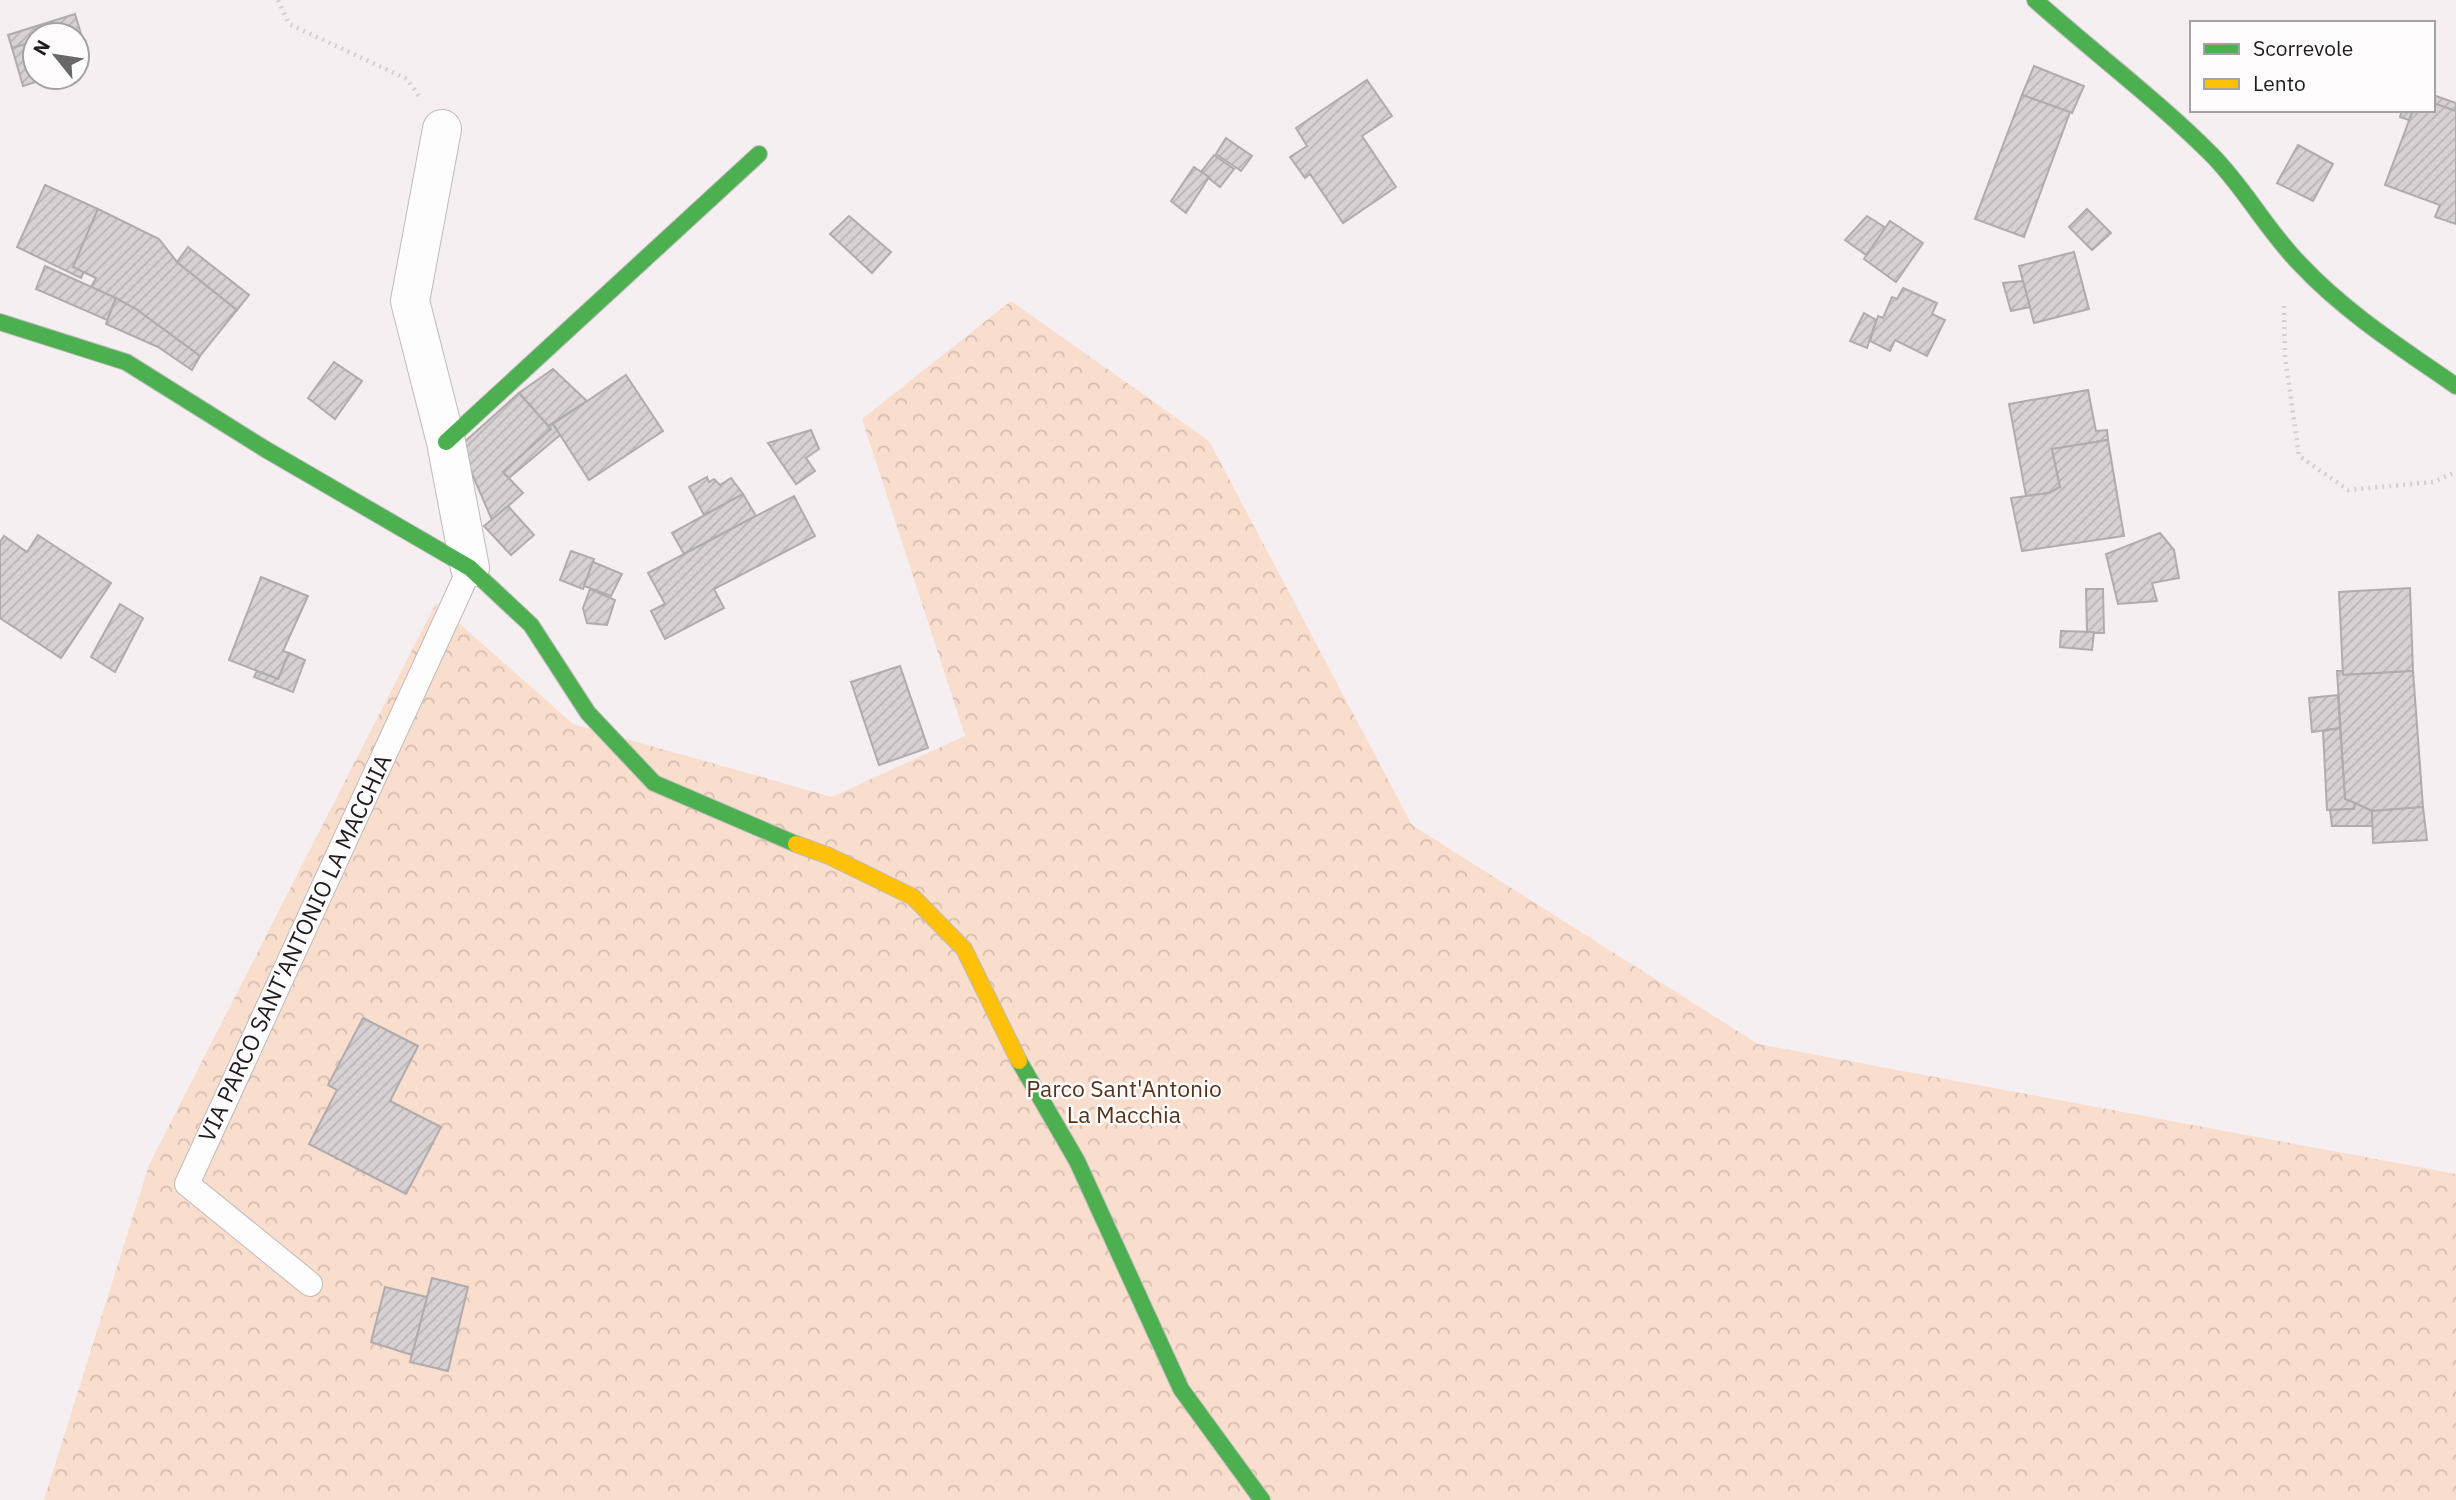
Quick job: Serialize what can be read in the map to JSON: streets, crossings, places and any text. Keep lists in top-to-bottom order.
{
  "streets": {
    "lane": ["VIA PARCO SANT'ANTONIO LA MACCHIA"]
  },
  "parks": ["Parco Sant'Antonio La Macchia"],
  "legend": ["Scorrevole", "Lento"],
  "north": "top left"
}
